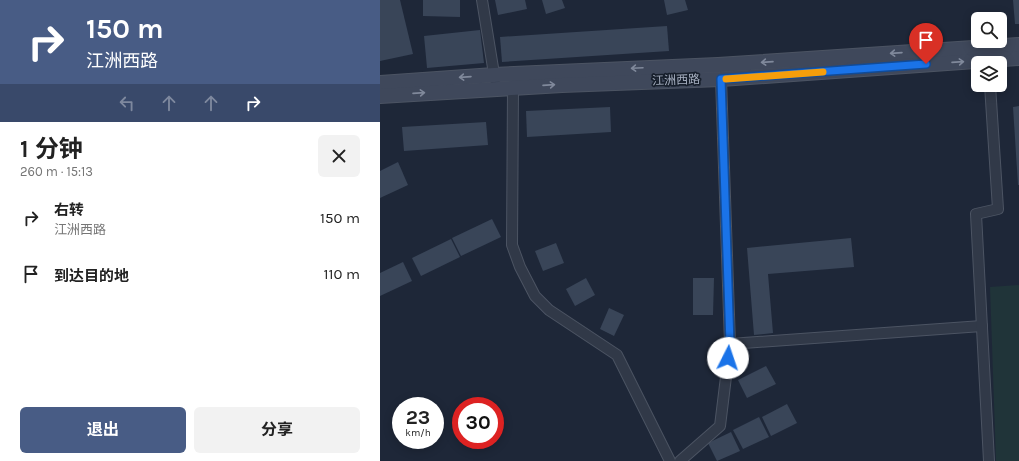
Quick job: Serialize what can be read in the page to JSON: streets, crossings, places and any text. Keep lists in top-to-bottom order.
{
  "streets": {
    "main road": ["江洲西路"]
  },
  "page": {
    "turn": ["150 m", "江洲西路"],
    "heading": ["1 分钟", "260 m · 15:13"],
    "list": [
      {
        "name": "右转",
        "note": "江洲西路",
        "value": "150 m"
      },
      {
        "name": "到达目的地",
        "value": "110 m"
      }
    ],
    "speed": "23 km/h",
    "limit": "30",
    "buttons": ["退出", "分享"]
  }
}
